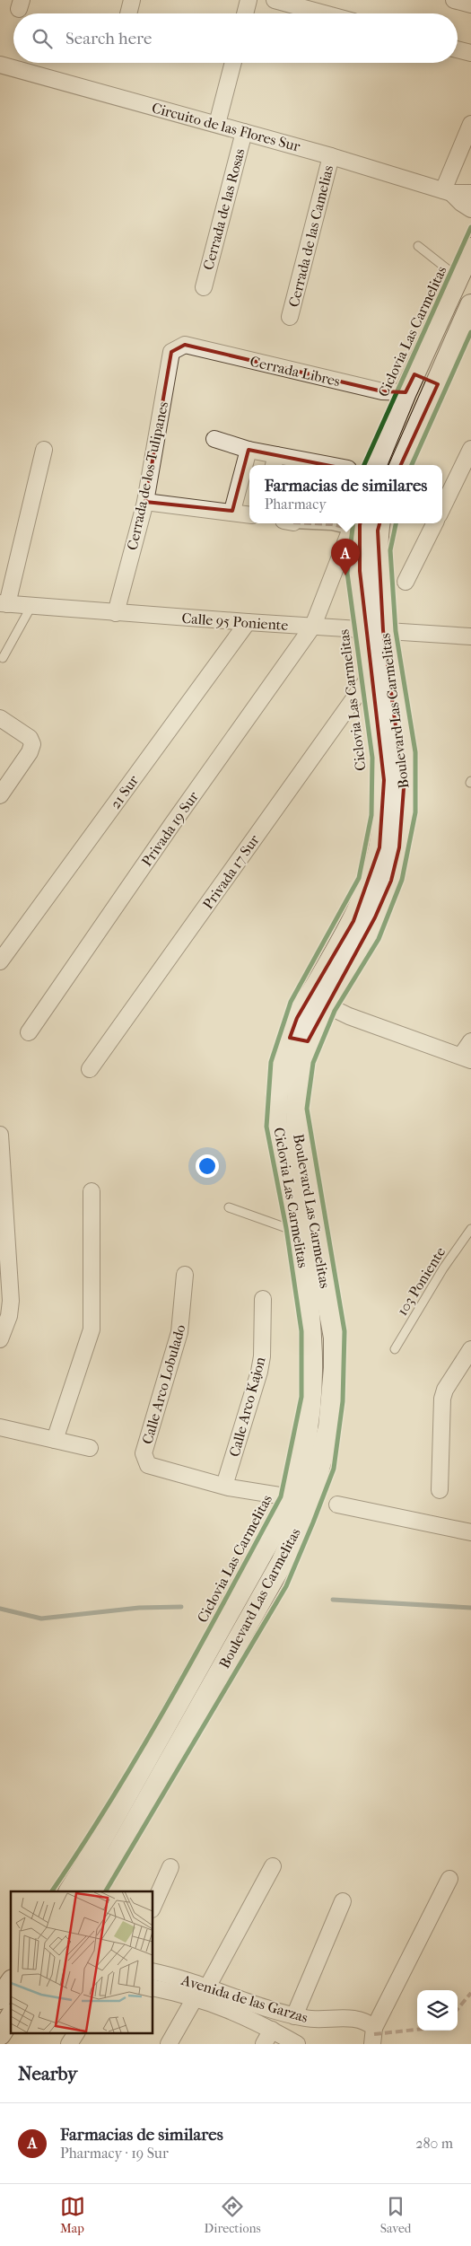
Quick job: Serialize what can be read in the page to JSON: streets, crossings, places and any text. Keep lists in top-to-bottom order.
{
  "streets": {
    "main road": ["Boulevard Las Carmelitas"],
    "street": [
      "Circuito de las Flores Sur",
      "Cerrada de las Rosas",
      "Cerrada de las Camelias",
      "Cerrada Libres",
      "Cerrada de los Tulipanes",
      "Calle 95 Poniente",
      "21 Sur",
      "Privada 19 Sur",
      "Privada 17 Sur",
      "Calle Arco Lobulado",
      "Calle Arco Kajon",
      "Avenida de las Garzas"
    ],
    "lane": ["103 Poniente"],
    "cycle path": ["Ciclovia Las Carmelitas"]
  },
  "crossings": [
    ["Circuito de las Flores Sur", "Cerrada de las Rosas"],
    ["Circuito de las Flores Sur", "Cerrada de las Camelias"],
    ["Cerrada Libres", "Cerrada de los Tulipanes"],
    ["Cerrada de los Tulipanes", "Calle 95 Poniente"],
    ["Calle 95 Poniente", "Boulevard Las Carmelitas"],
    ["Calle 95 Poniente", "21 Sur"],
    ["Calle 95 Poniente", "Privada 19 Sur"],
    ["Boulevard Las Carmelitas", "Privada 19 Sur"],
    ["Boulevard Las Carmelitas", "Privada 17 Sur"],
    ["Calle Arco Lobulado", "Calle Arco Kajon"]
  ],
  "page": {
    "search": "Search here",
    "popup": ["Farmacias de similares", "Pharmacy"],
    "pins": "A",
    "heading": "Nearby",
    "list": [
      {
        "mark": "A",
        "name": "Farmacias de similares",
        "note": "Pharmacy · 19 Sur",
        "value": "280 m"
      }
    ],
    "nav": ["Map", "Directions", "Saved"]
  }
}
